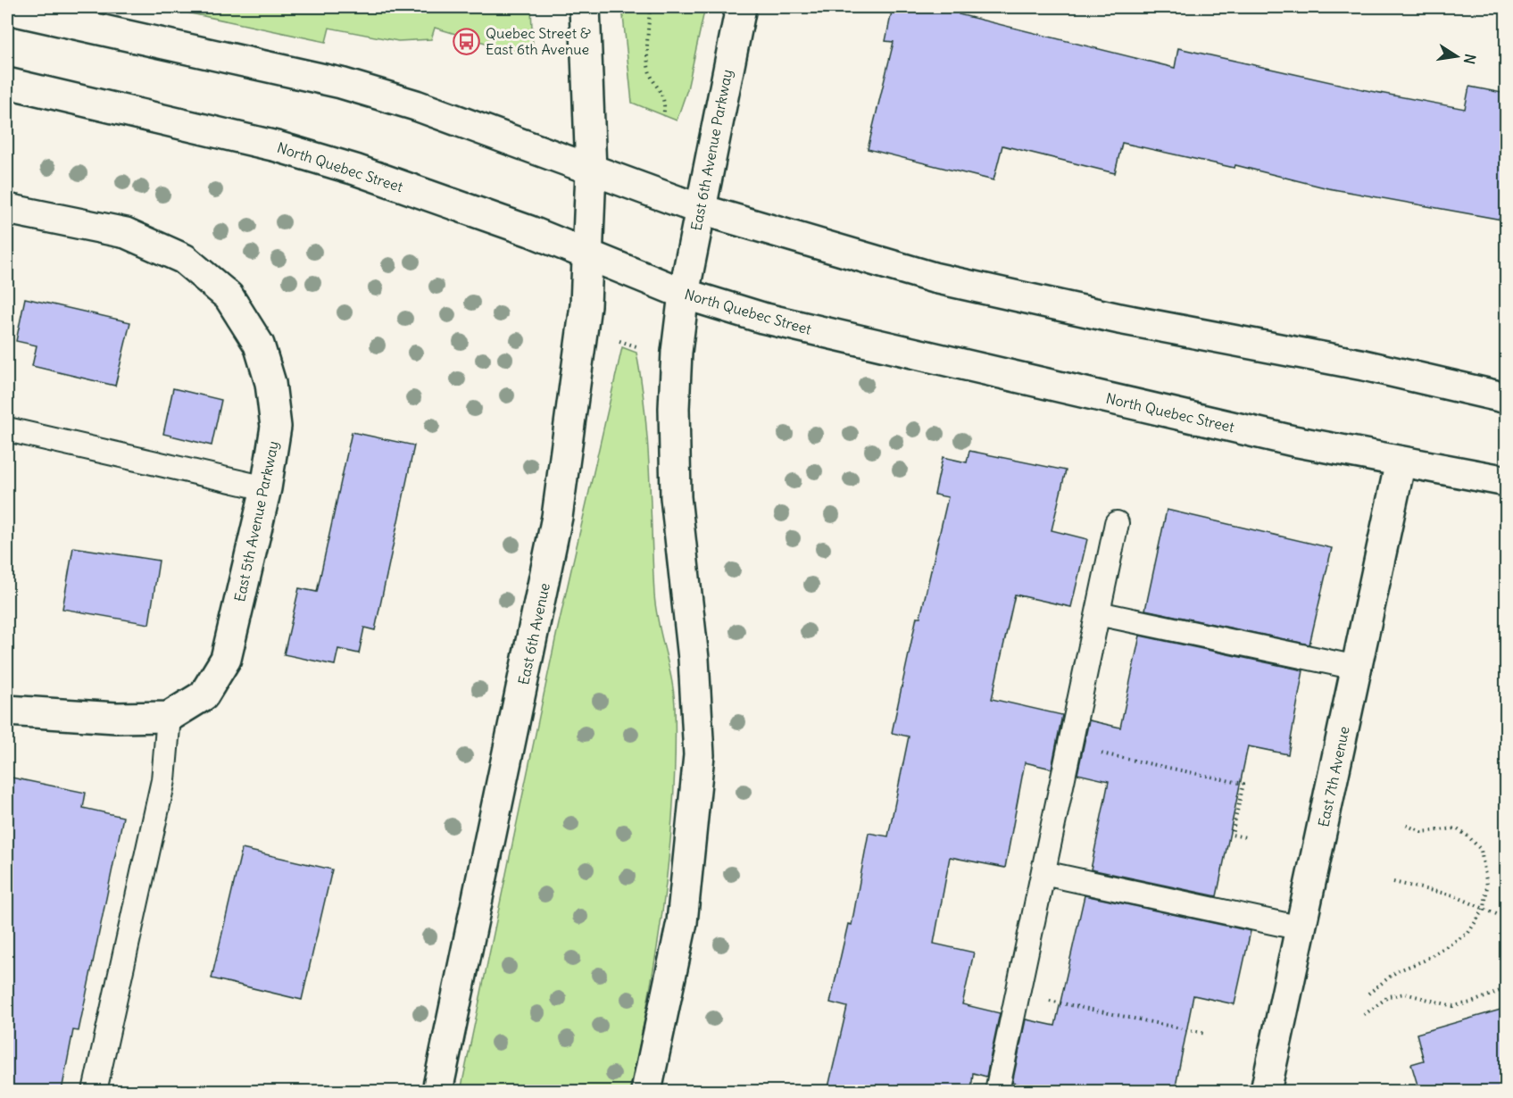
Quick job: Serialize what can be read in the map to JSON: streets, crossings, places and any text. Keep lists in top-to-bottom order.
{
  "streets": {
    "main road": [
      "East 6th Avenue Parkway",
      "North Quebec Street",
      "East 5th Avenue Parkway",
      "East 6th Avenue",
      "East 7th Avenue"
    ]
  },
  "crossings": [
    ["East 6th Avenue Parkway", "North Quebec Street"],
    ["North Quebec Street", "East 6th Avenue"],
    ["North Quebec Street", "East 7th Avenue"]
  ],
  "places": {
    "bus stop": ["Quebec Street & East 6th Avenue"]
  },
  "north": "right"
}
